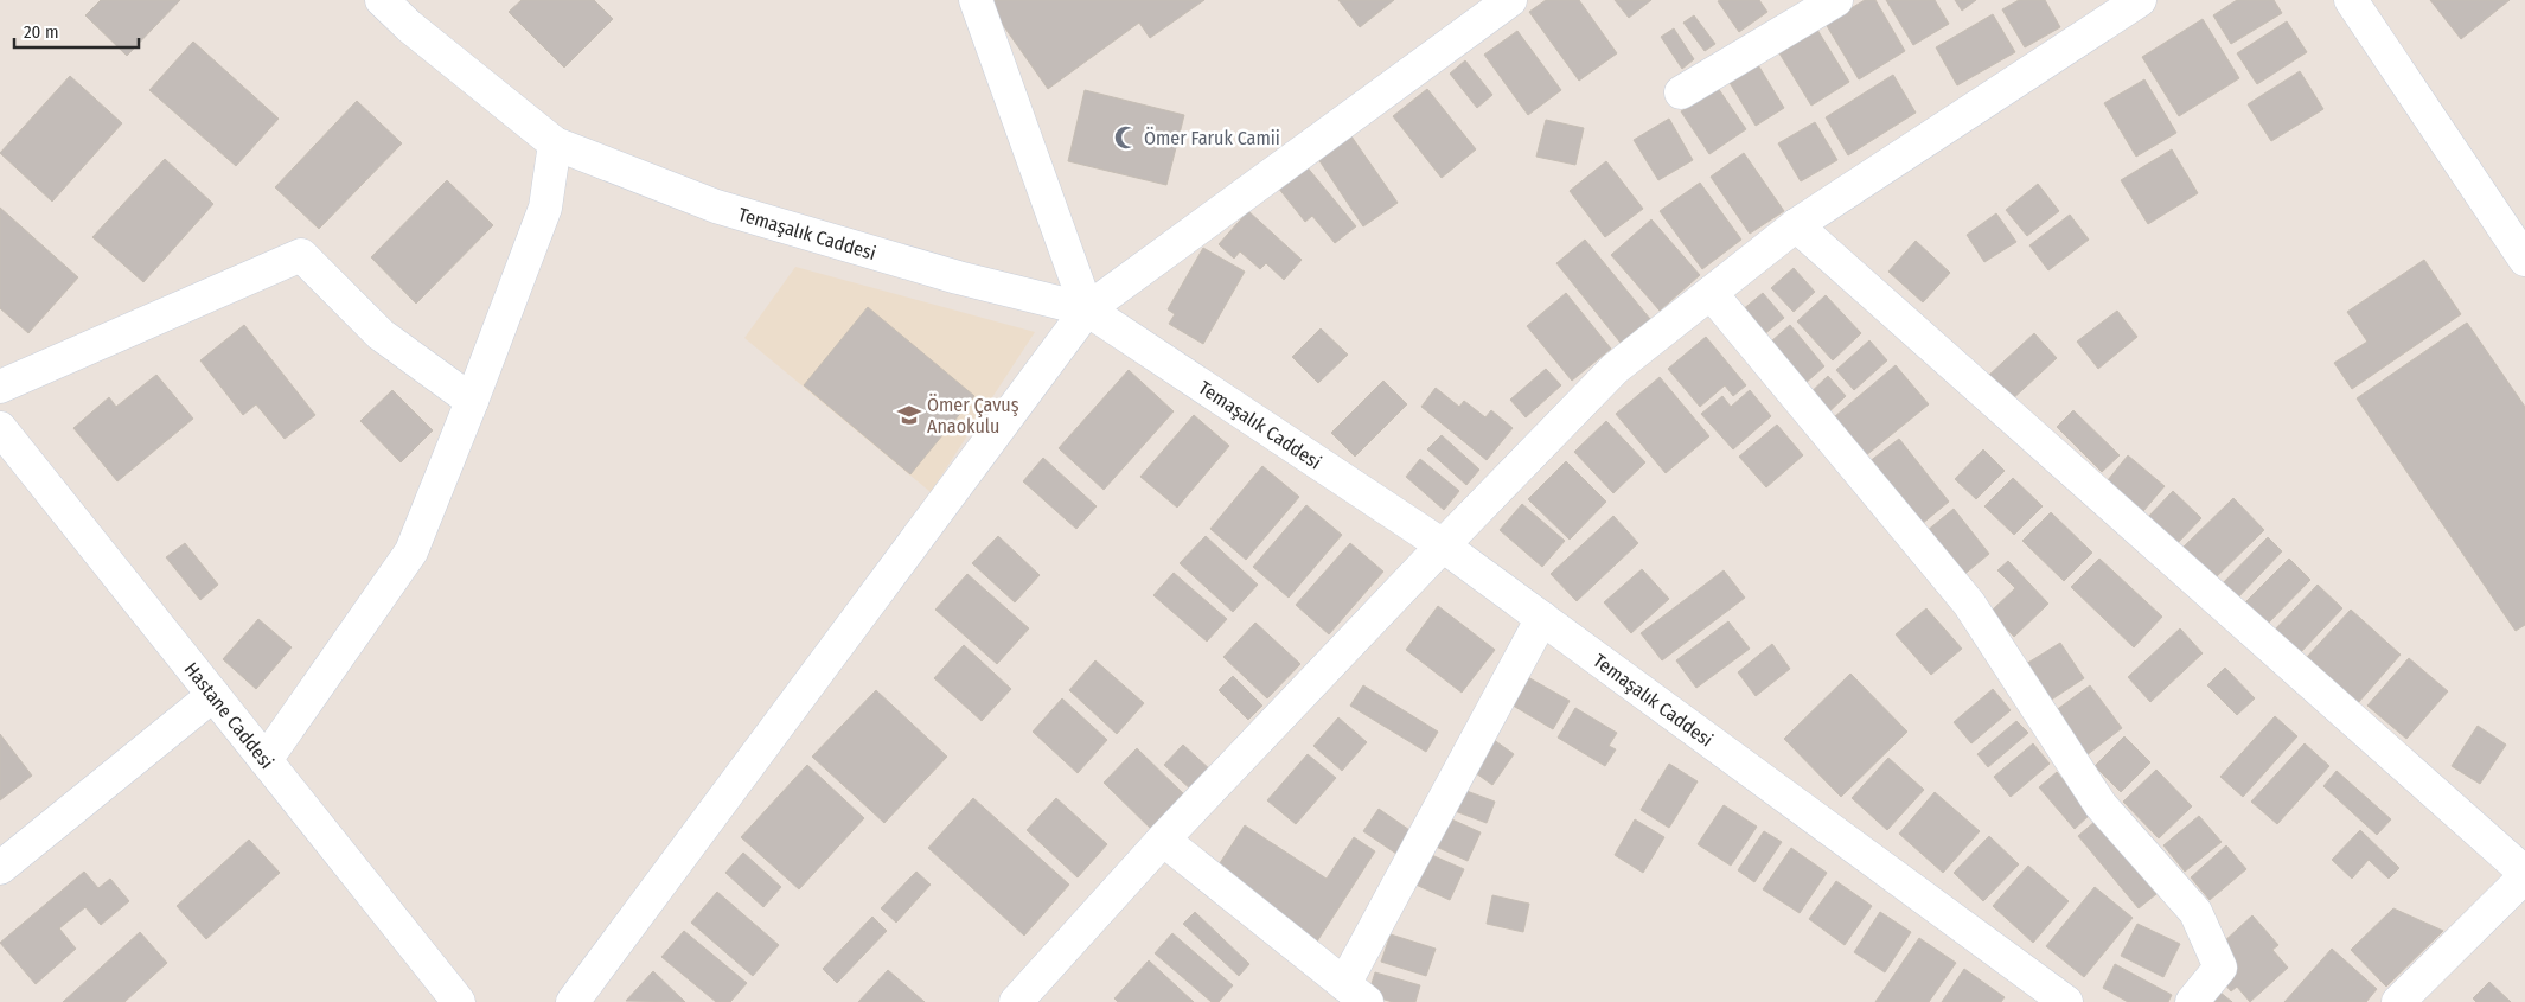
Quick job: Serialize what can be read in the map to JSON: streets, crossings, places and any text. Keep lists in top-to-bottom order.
{
  "streets": {
    "street": ["Temaşalık Caddesi", "Hastane Caddesi"]
  },
  "places": {
    "mosque": ["Ömer Faruk Camii"],
    "school or university": ["Ömer Çavuş Anaokulu"]
  },
  "scale_bar": "20 m"
}
